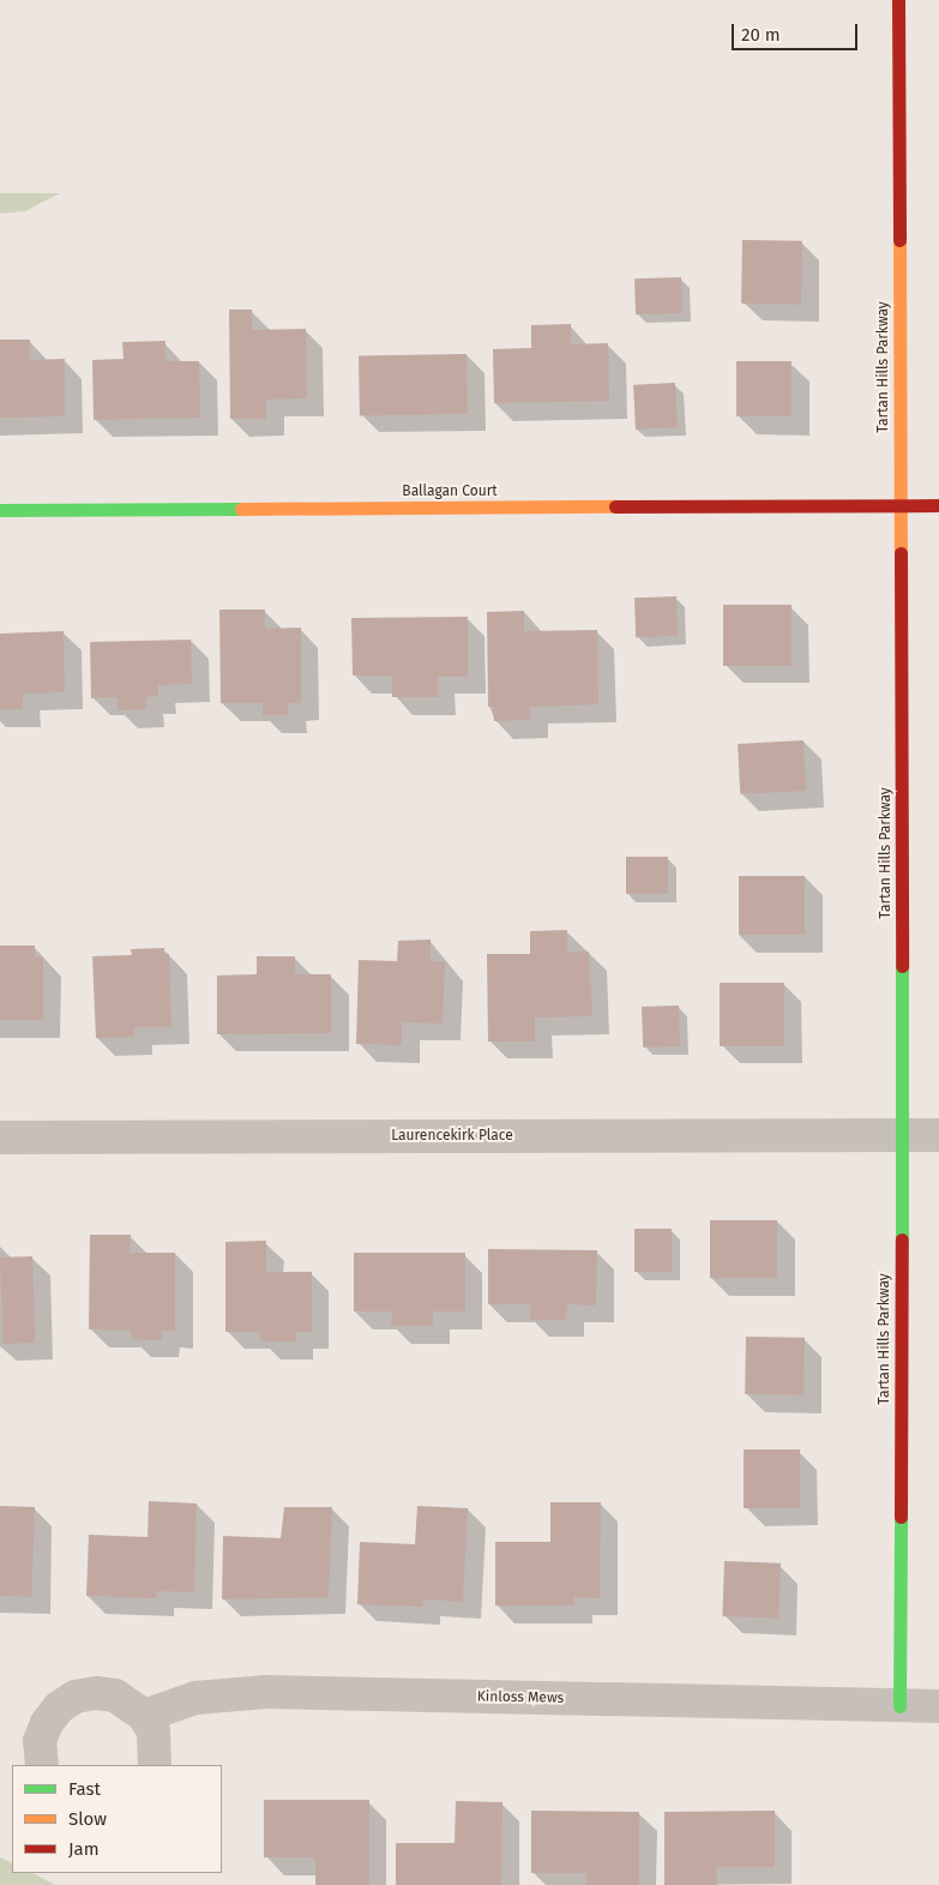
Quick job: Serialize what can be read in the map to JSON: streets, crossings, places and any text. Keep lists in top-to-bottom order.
{
  "streets": {
    "street": [
      "Tartan Hills Parkway",
      "Ballagan Court",
      "Laurencekirk Place",
      "Kinloss Mews"
    ]
  },
  "crossings": [
    ["Tartan Hills Parkway", "Ballagan Court"],
    ["Tartan Hills Parkway", "Laurencekirk Place"],
    ["Tartan Hills Parkway", "Kinloss Mews"]
  ],
  "legend": ["Fast", "Slow", "Jam"],
  "scale_bar": "20 m"
}
